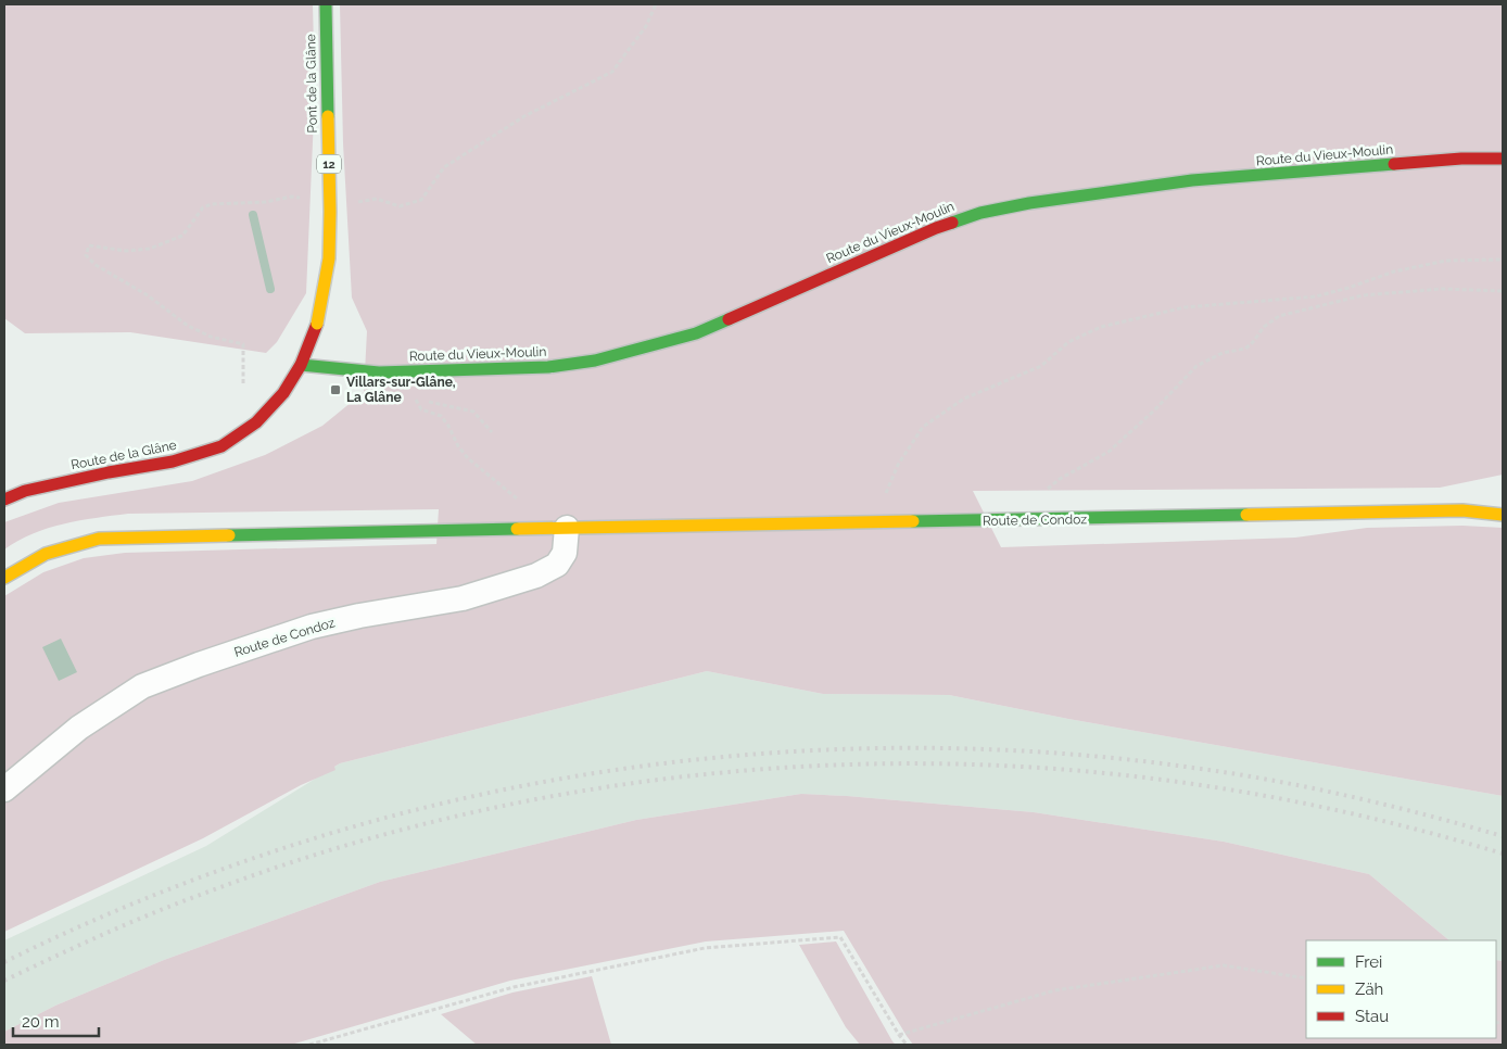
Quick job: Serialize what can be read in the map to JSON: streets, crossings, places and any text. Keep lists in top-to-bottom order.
{
  "streets": {
    "main road": [
      "Pont de la Glâne",
      "Route du Vieux-Moulin",
      "12",
      "Route de la Glâne",
      "Route de Condoz"
    ]
  },
  "crossings": [
    ["Pont de la Glâne", "Route de la Glâne"],
    ["Route du Vieux-Moulin", "Route de la Glâne"]
  ],
  "places": {
    "transit": ["Villars-sur-Glâne, La Glâne"]
  },
  "legend": ["Frei", "Zäh", "Stau"],
  "scale_bar": "20 m"
}
